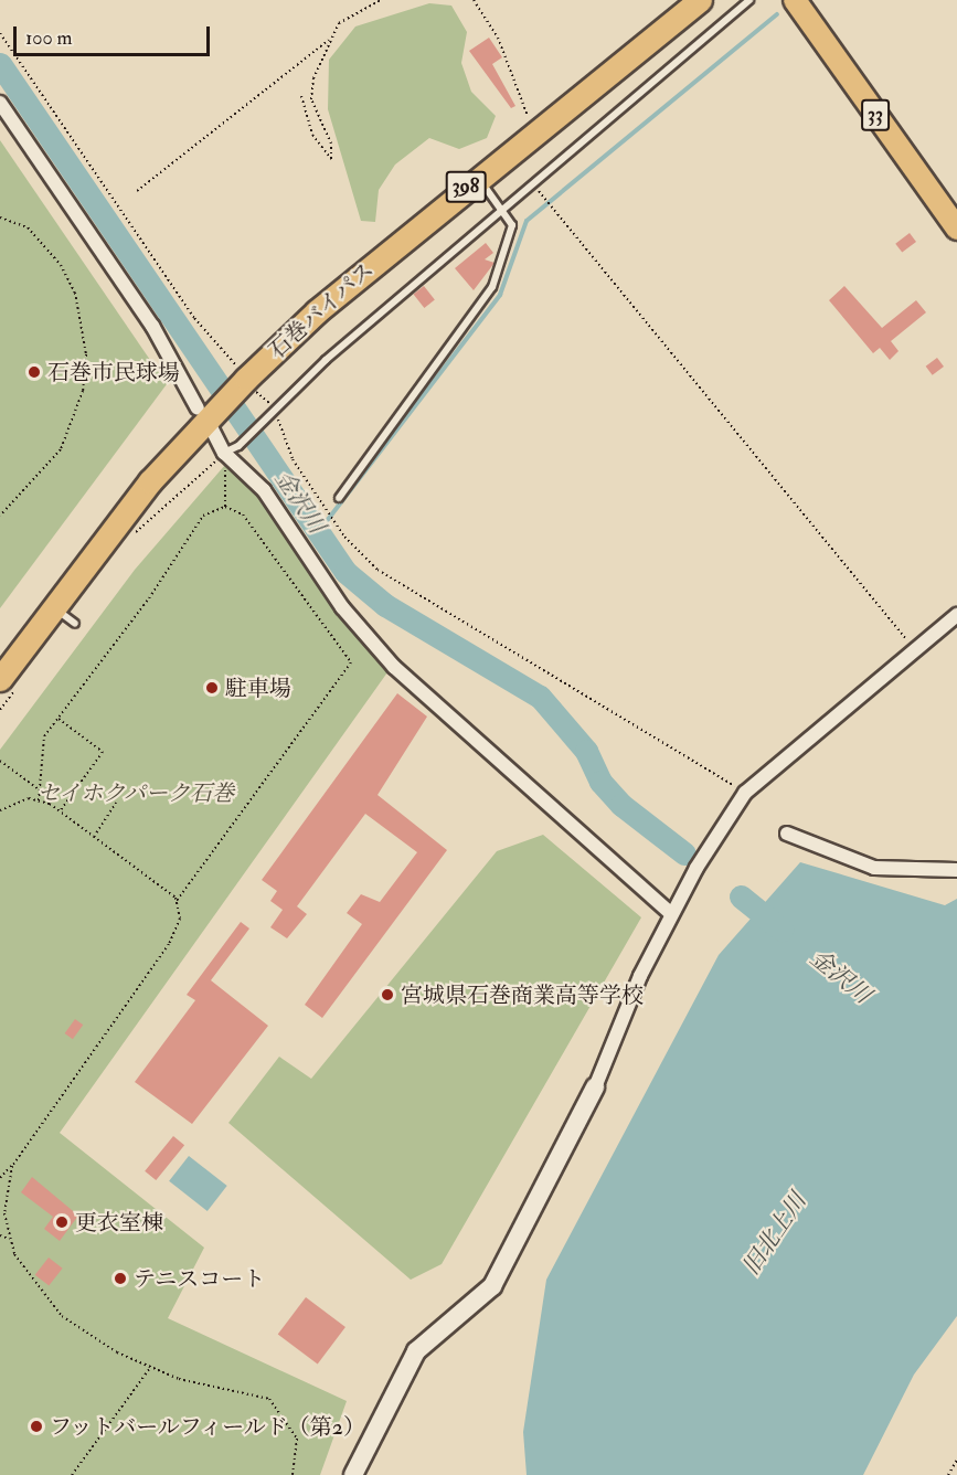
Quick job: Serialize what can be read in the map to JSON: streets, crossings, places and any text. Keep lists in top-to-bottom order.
{
  "streets": {
    "highway": ["398", "石巻バイパス"],
    "main road": ["33"]
  },
  "water": ["金沢川", "旧北上川"],
  "parks": ["セイホクパーク石巻"],
  "places": [
    "石巻市民球場",
    "駐車場",
    "宮城県石巻商業高等学校",
    "更衣室棟",
    "テニスコート",
    "フットバールフィールド（第2）"
  ],
  "scale_bar": "100 m"
}
